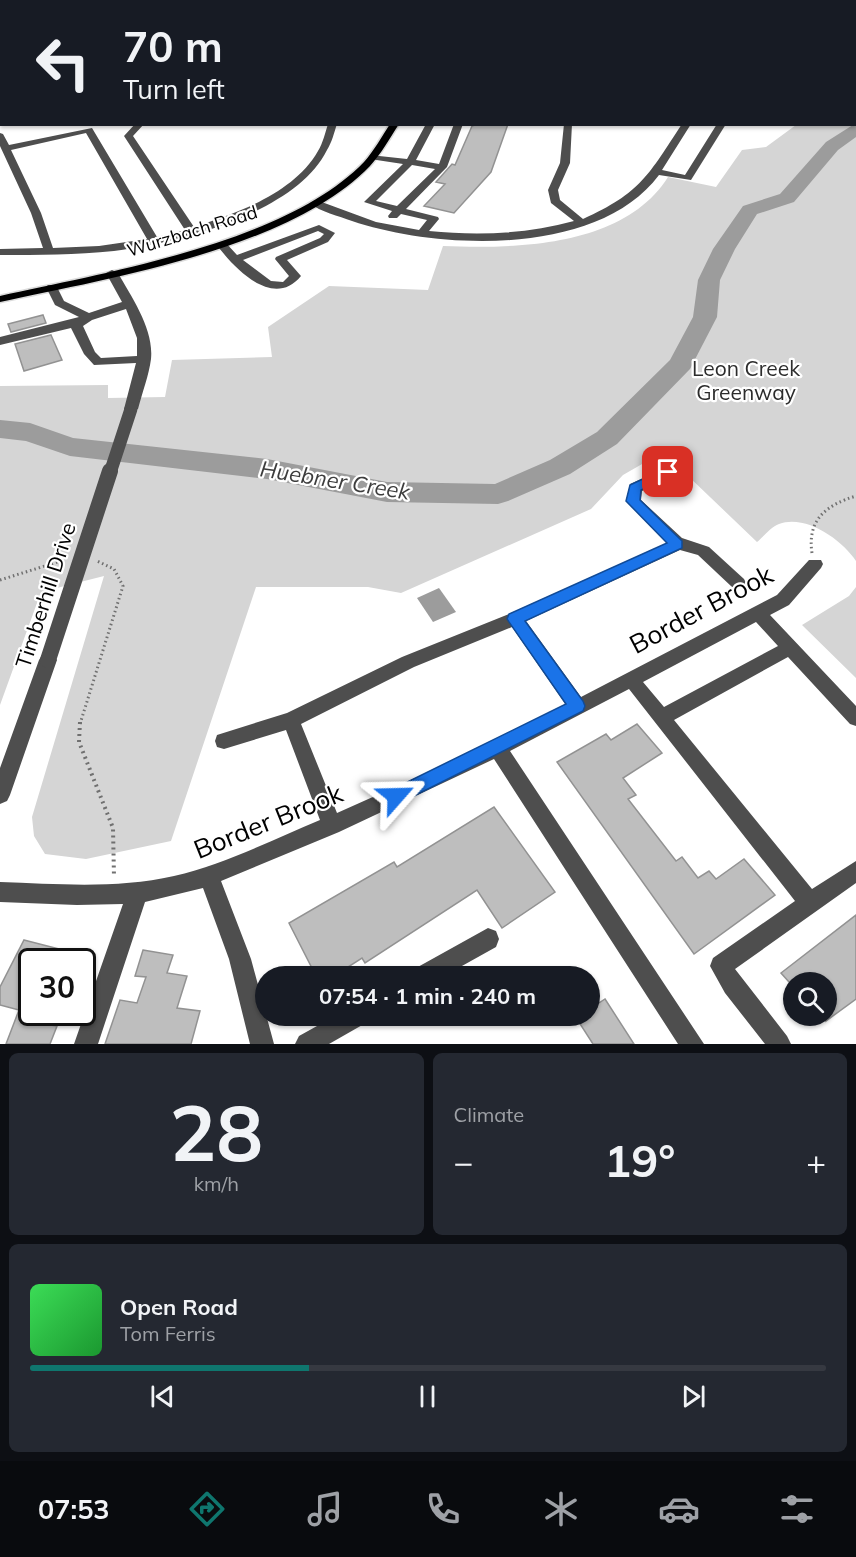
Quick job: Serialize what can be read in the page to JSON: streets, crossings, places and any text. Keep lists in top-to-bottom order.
{
  "streets": {
    "main road": ["Wurzbach Road"],
    "street": ["Timberhill Drive", "Border Brook"]
  },
  "water": ["Huebner Creek"],
  "parks": ["Leon Creek Greenway"],
  "page": {
    "turn": ["70 m", "Turn left"],
    "limit": "30",
    "trip": "07:54 · 1 min · 240 m",
    "tile": [
      ["28", "km/h"],
      "Climate"
    ],
    "heat": ["−", "19°", "+"],
    "song": ["Open Road", "Tom Ferris"],
    "tabs": "07:53"
  }
}
